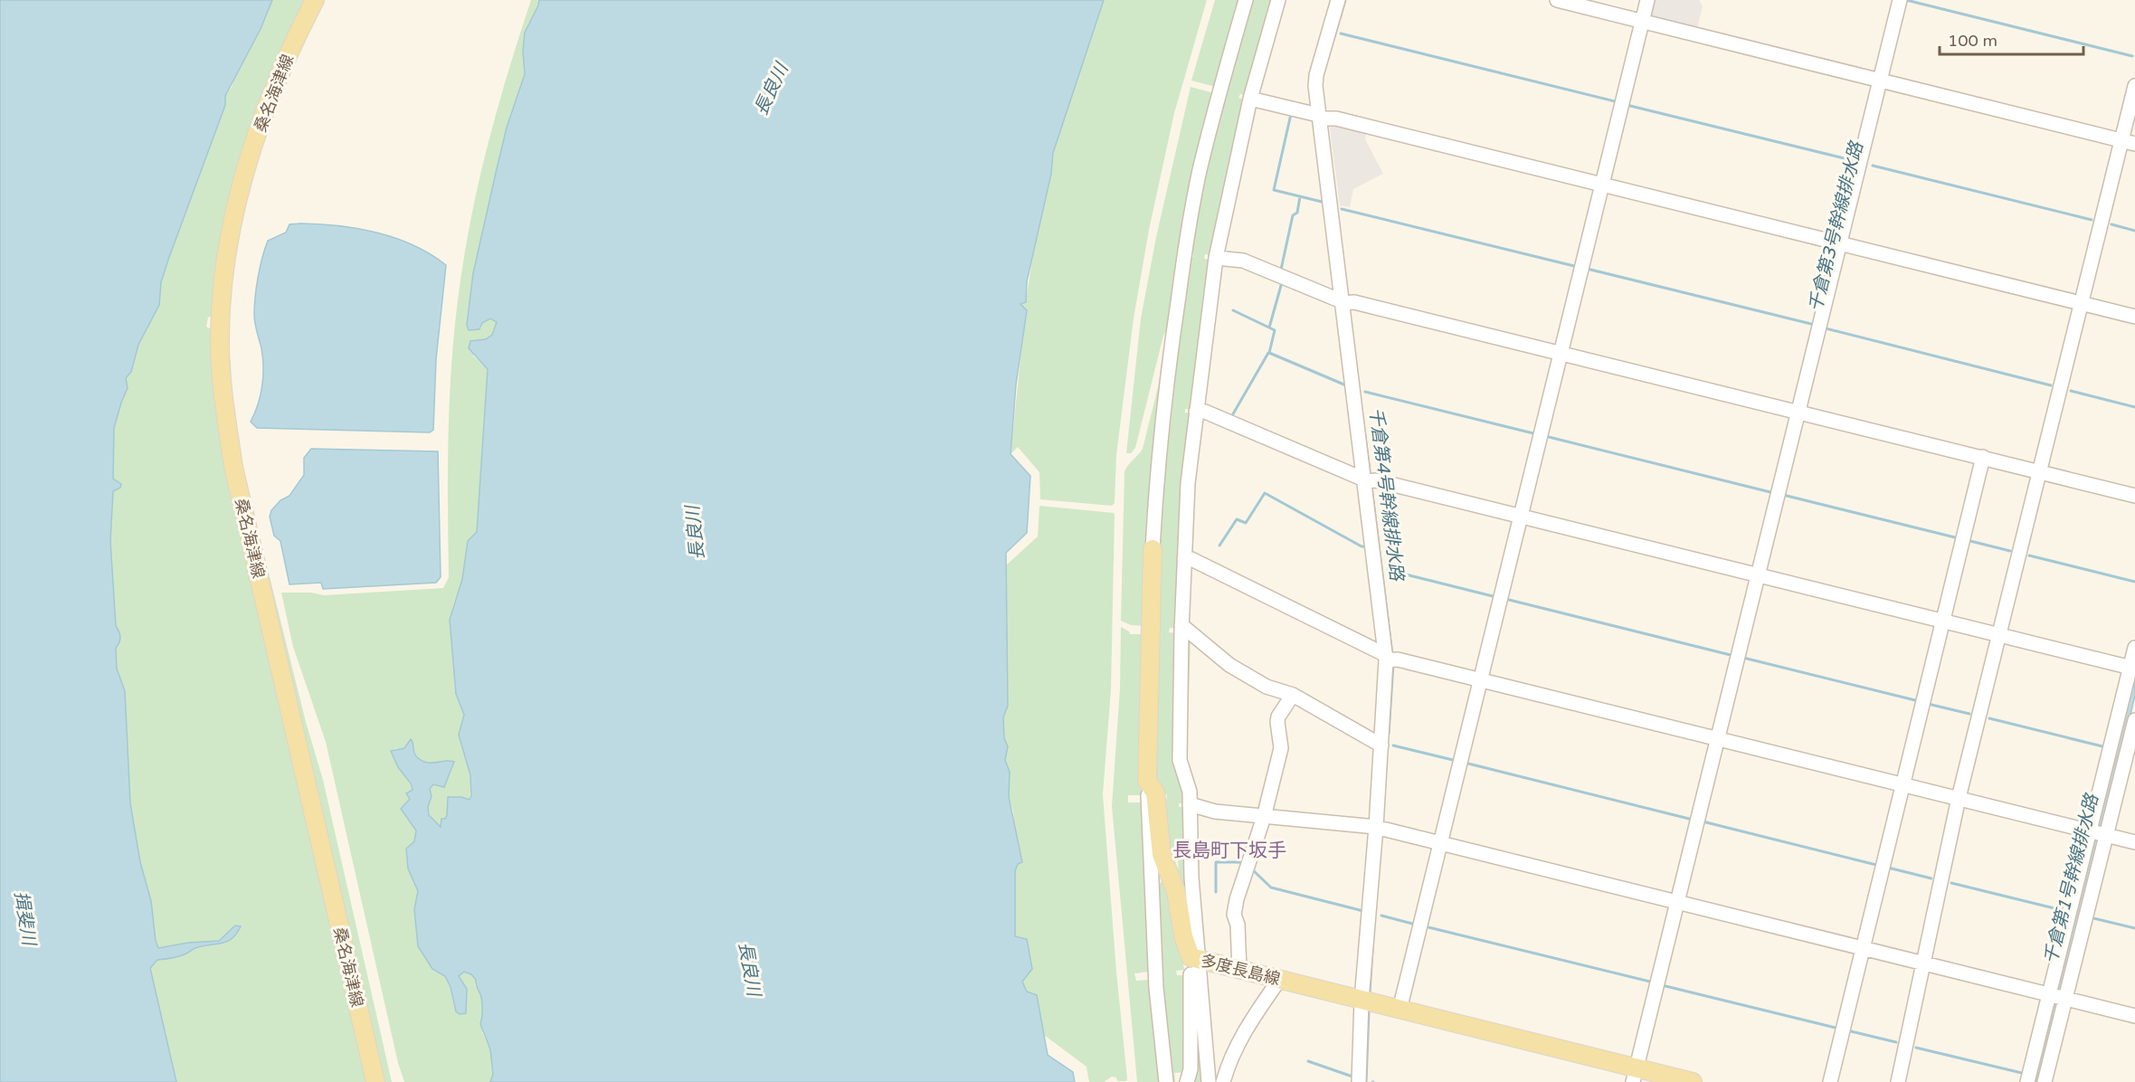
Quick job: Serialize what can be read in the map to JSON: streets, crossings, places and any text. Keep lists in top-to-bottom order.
{
  "streets": {
    "main road": ["桑名海津線", "多度長島線"]
  },
  "districts": ["長島町下坂手"],
  "water": [
    "長良川",
    "千倉第3号幹線排水路",
    "千倉第4号幹線排水路",
    "千倉第1号幹線排水路",
    "揖斐川"
  ],
  "scale_bar": "100 m"
}
